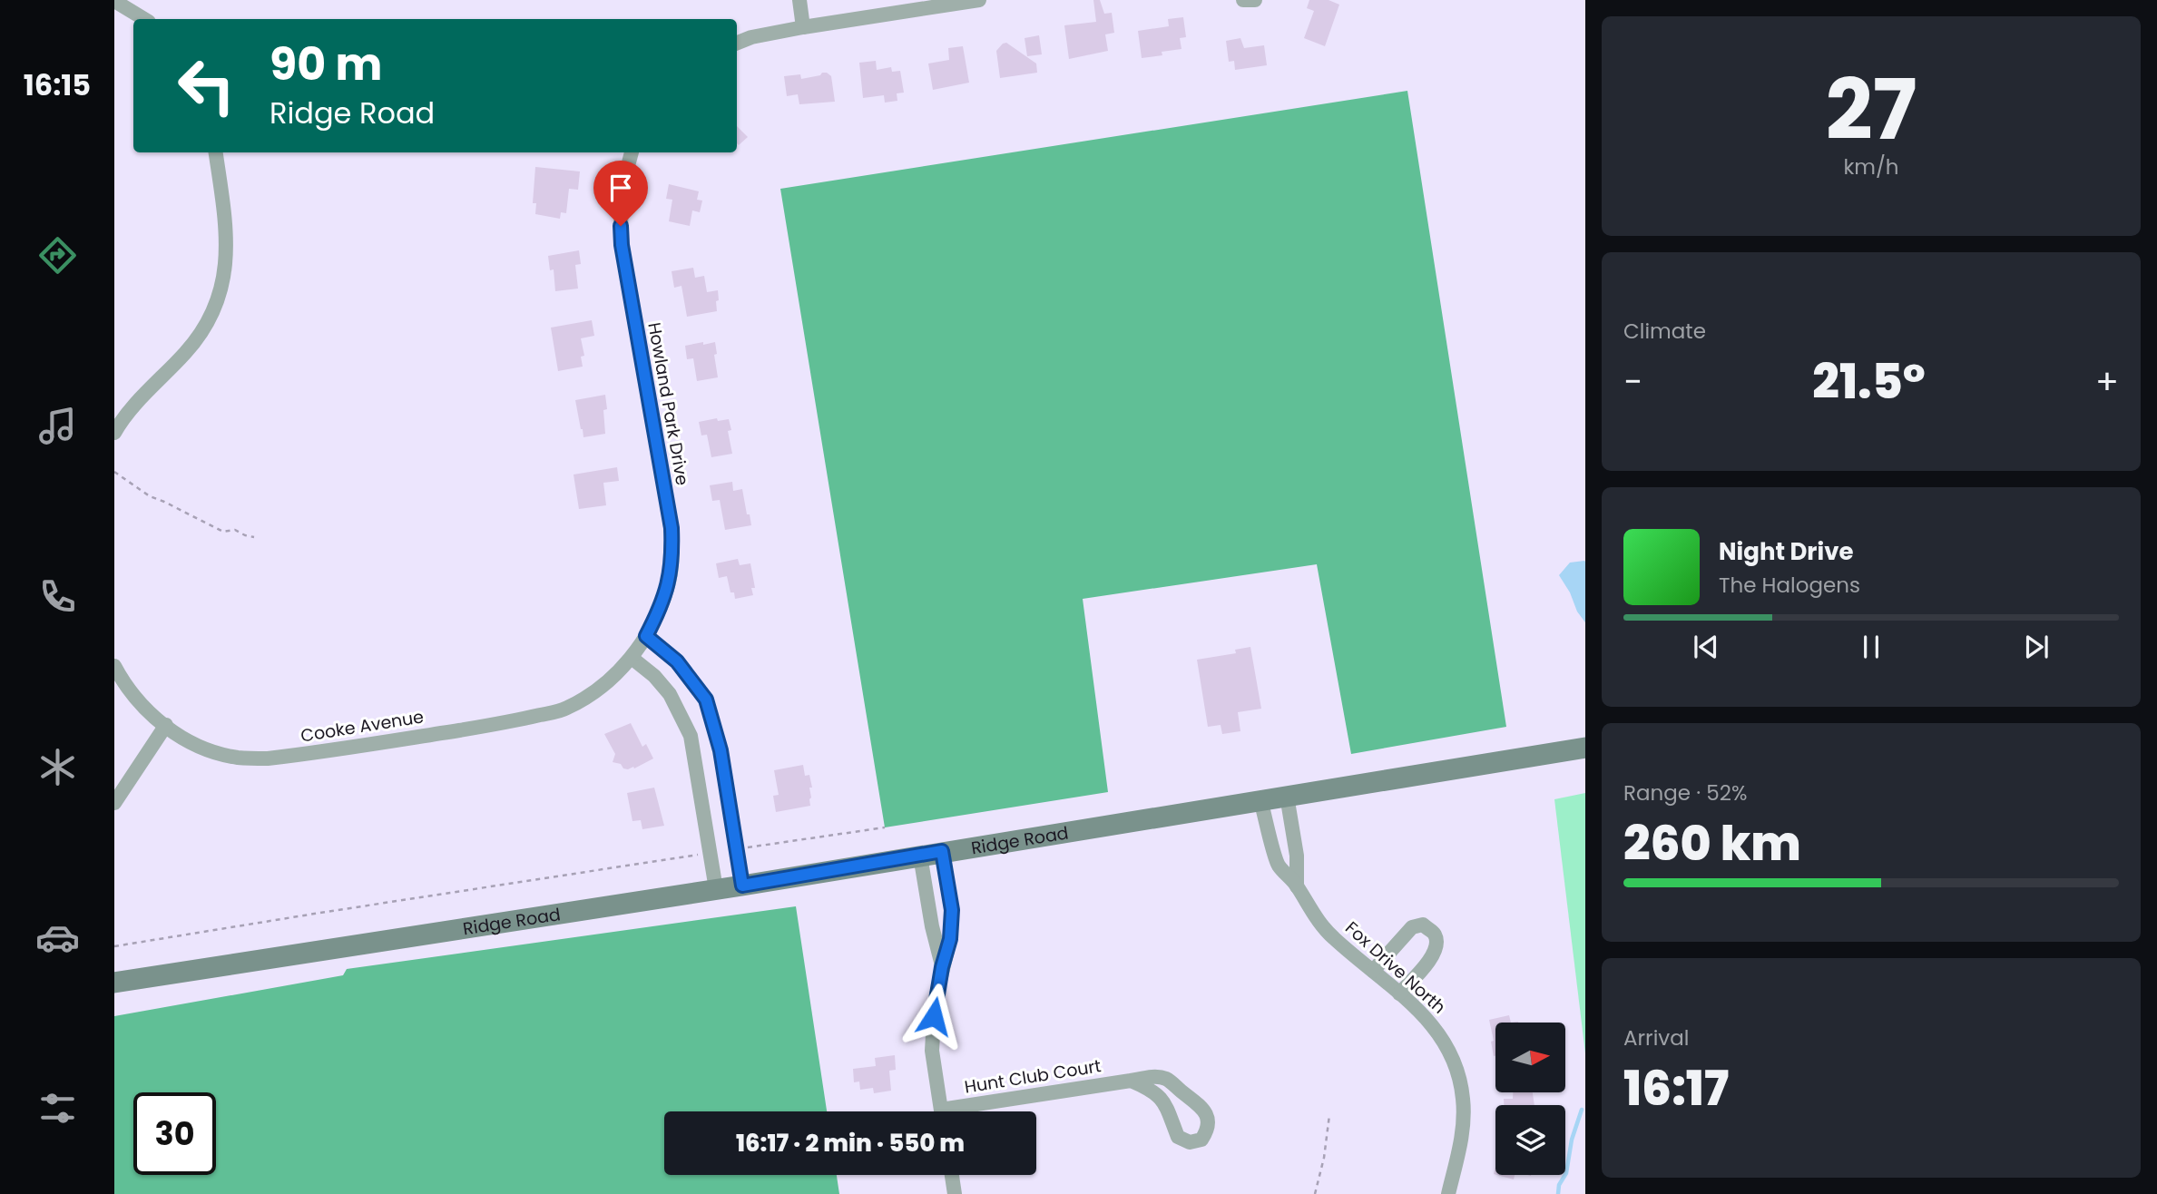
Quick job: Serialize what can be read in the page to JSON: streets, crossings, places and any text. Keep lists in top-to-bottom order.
{
  "streets": {
    "street": [
      "Howland Park Drive",
      "Cooke Avenue",
      "Ridge Road",
      "Fox Drive North",
      "Hunt Club Court"
    ]
  },
  "crossings": [
    ["Howland Park Drive", "Cooke Avenue"],
    ["Ridge Road", "Fox Drive North"]
  ],
  "north": "right",
  "page": {
    "tabs": "16:15",
    "tile": [
      ["27", "km/h"],
      "Climate",
      ["Range · 52%", "260 km"],
      ["Arrival", "16:17"]
    ],
    "turn": ["90 m", "Ridge Road"],
    "heat": ["−", "21.5°", "+"],
    "song": ["Night Drive", "The Halogens"],
    "limit": "30",
    "trip": "16:17 · 2 min · 550 m"
  }
}
